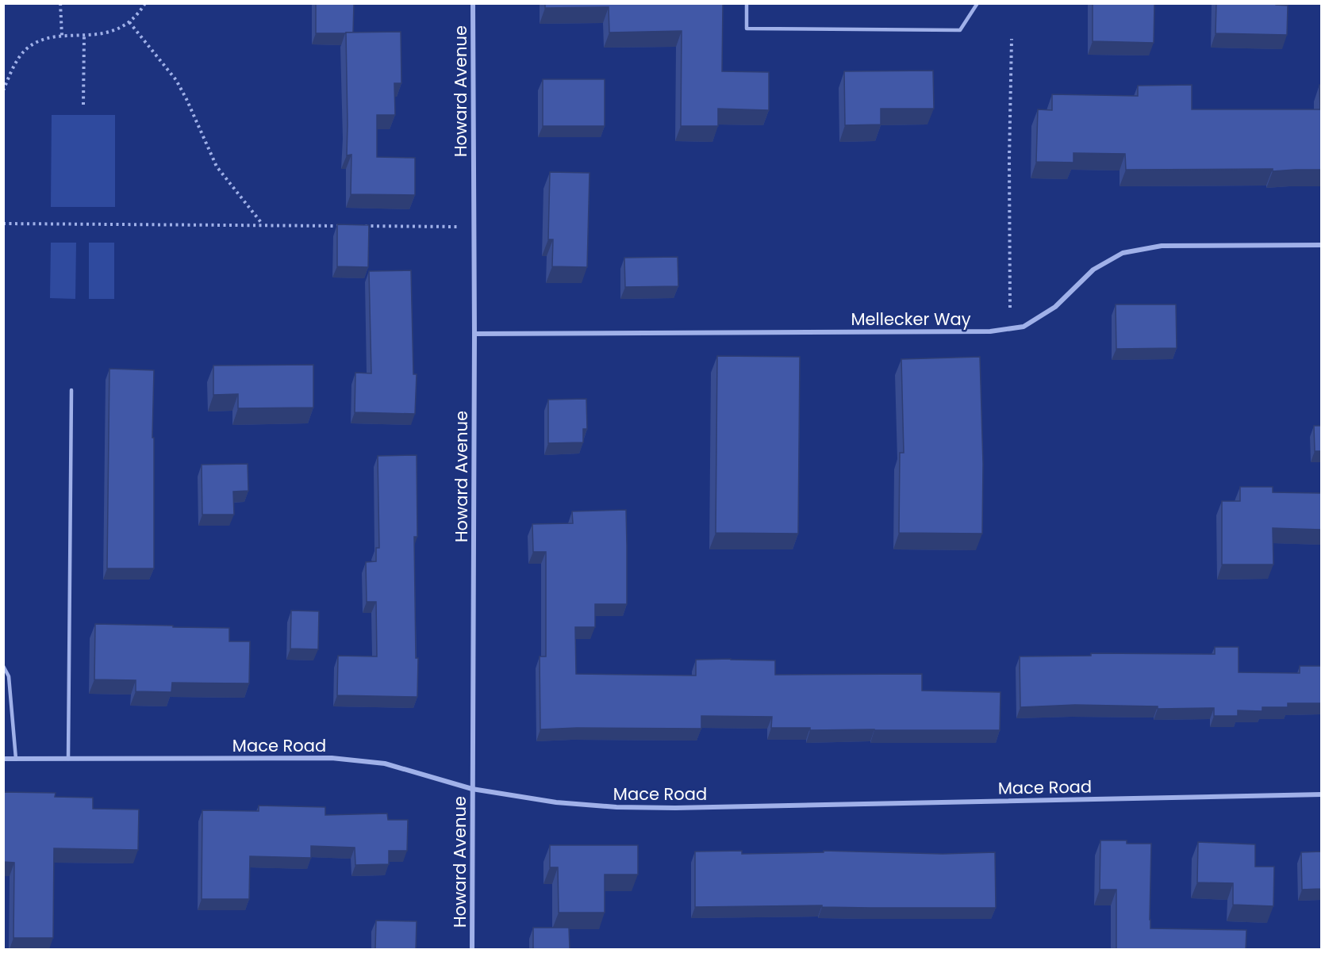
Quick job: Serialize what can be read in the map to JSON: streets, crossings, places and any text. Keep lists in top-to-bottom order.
{
  "streets": {
    "street": ["Howard Avenue", "Mellecker Way", "Mace Road"]
  },
  "crossings": [
    ["Howard Avenue", "Mellecker Way"],
    ["Howard Avenue", "Mace Road"]
  ]
}
